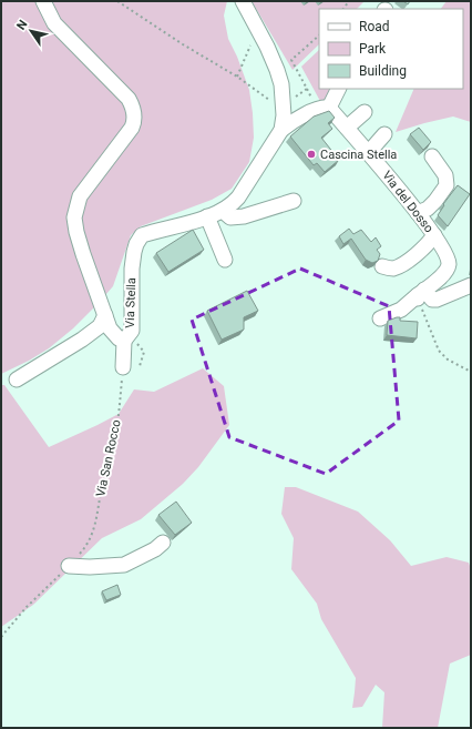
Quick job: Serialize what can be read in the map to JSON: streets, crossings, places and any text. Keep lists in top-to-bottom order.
{
  "streets": {
    "street": ["Via del Dosso", "Via Stella"],
    "path": ["Via San Rocco"]
  },
  "places": ["Cascina Stella"],
  "legend": ["Road", "Park", "Building"],
  "north": "top left"
}
